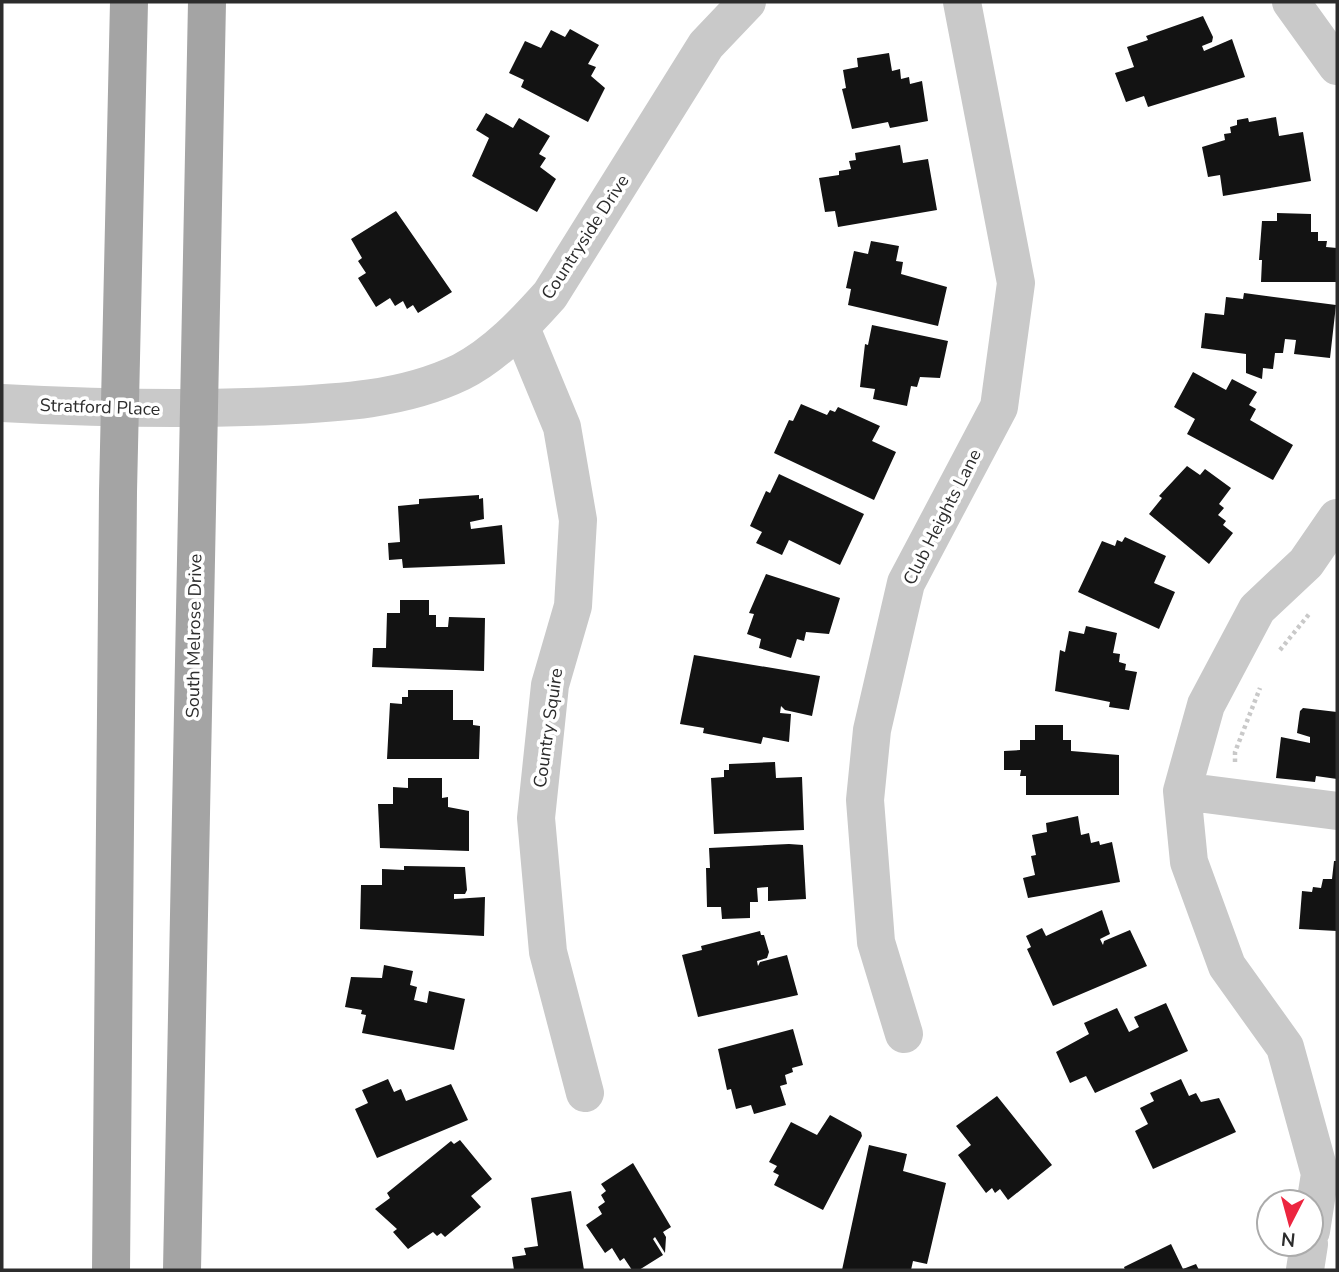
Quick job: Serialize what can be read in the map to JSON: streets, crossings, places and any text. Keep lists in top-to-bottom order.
{
  "streets": {
    "main road": ["South Melrose Drive"],
    "street": [
      "Countryside Drive",
      "Stratford Place",
      "Club Heights Lane",
      "Country Squire"
    ]
  },
  "crossings": [
    ["Countryside Drive", "Stratford Place"],
    ["Countryside Drive", "South Melrose Drive"],
    ["Countryside Drive", "Country Squire"],
    ["Stratford Place", "South Melrose Drive"]
  ],
  "north": "bottom"
}
